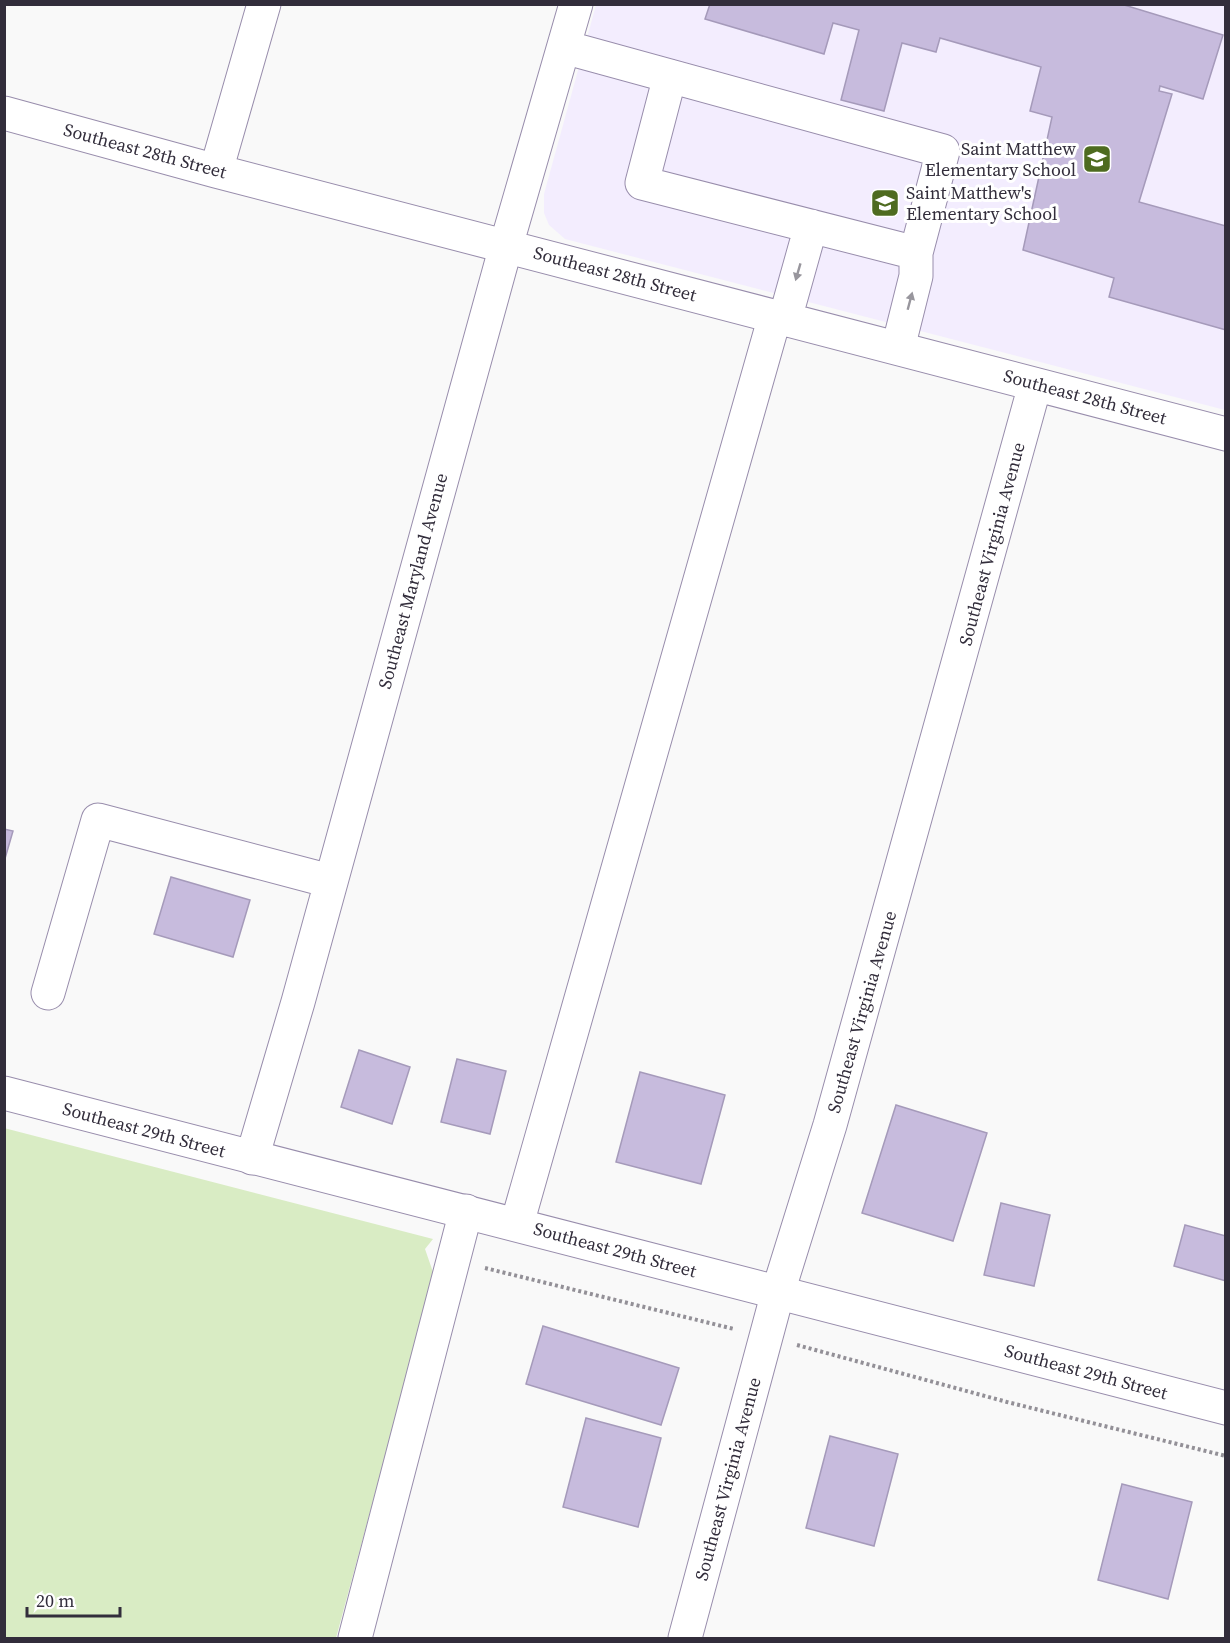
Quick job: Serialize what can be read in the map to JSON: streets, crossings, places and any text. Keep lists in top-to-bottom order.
{
  "streets": {
    "street": [
      "Southeast 28th Street",
      "Southeast Virginia Avenue",
      "Southeast Maryland Avenue",
      "Southeast 29th Street"
    ]
  },
  "crossings": [
    ["Southeast 28th Street", "Southeast Virginia Avenue"],
    ["Southeast 28th Street", "Southeast Maryland Avenue"],
    ["Southeast Virginia Avenue", "Southeast 29th Street"],
    ["Southeast Maryland Avenue", "Southeast 29th Street"]
  ],
  "places": {
    "school or university": ["Saint Matthew Elementary School", "Saint Matthew's Elementary School"]
  },
  "scale_bar": "20 m"
}
